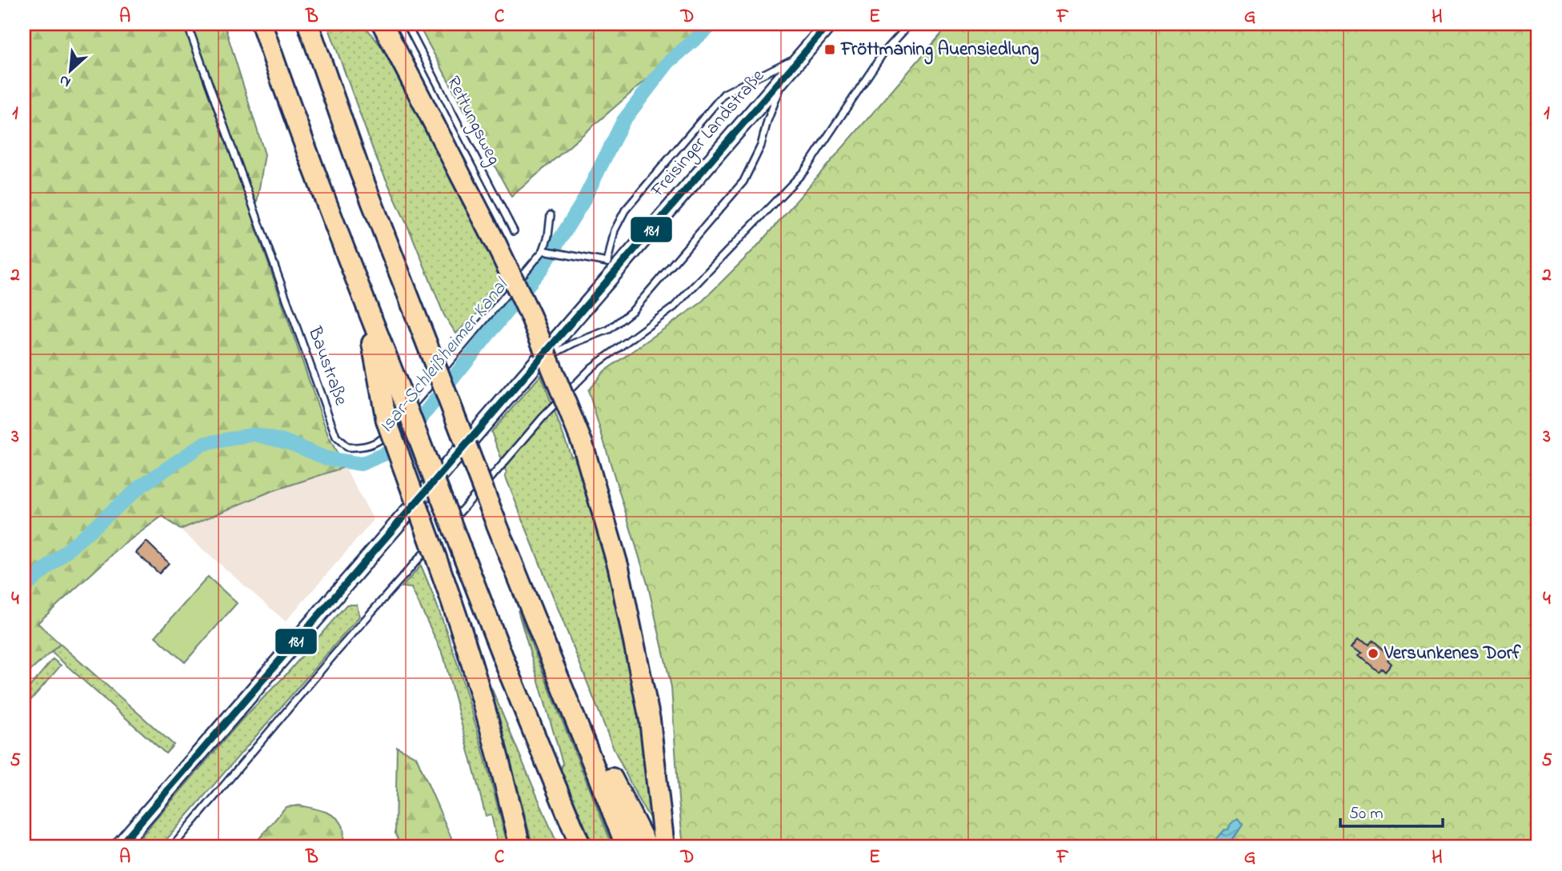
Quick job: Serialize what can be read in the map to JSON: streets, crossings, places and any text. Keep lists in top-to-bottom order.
{
  "streets": {
    "main road": ["Freisinger Landstraße"],
    "lane": ["Rettungsweg", "Baustraße"]
  },
  "water": ["Isar-Schleißheimer Kanal"],
  "places": {
    "transit": ["Fröttmaning Auensiedlung"],
    "other": ["Versunkenes Dorf"]
  },
  "lines": ["transit line 181"],
  "scale_bar": "50 m",
  "north": "bottom left",
  "grid": {
    "columns": [
      "A",
      "B",
      "C",
      "D",
      "E",
      "F",
      "G",
      "H"
    ],
    "rows": [
      "1",
      "2",
      "3",
      "4",
      "5"
    ]
  }
}
